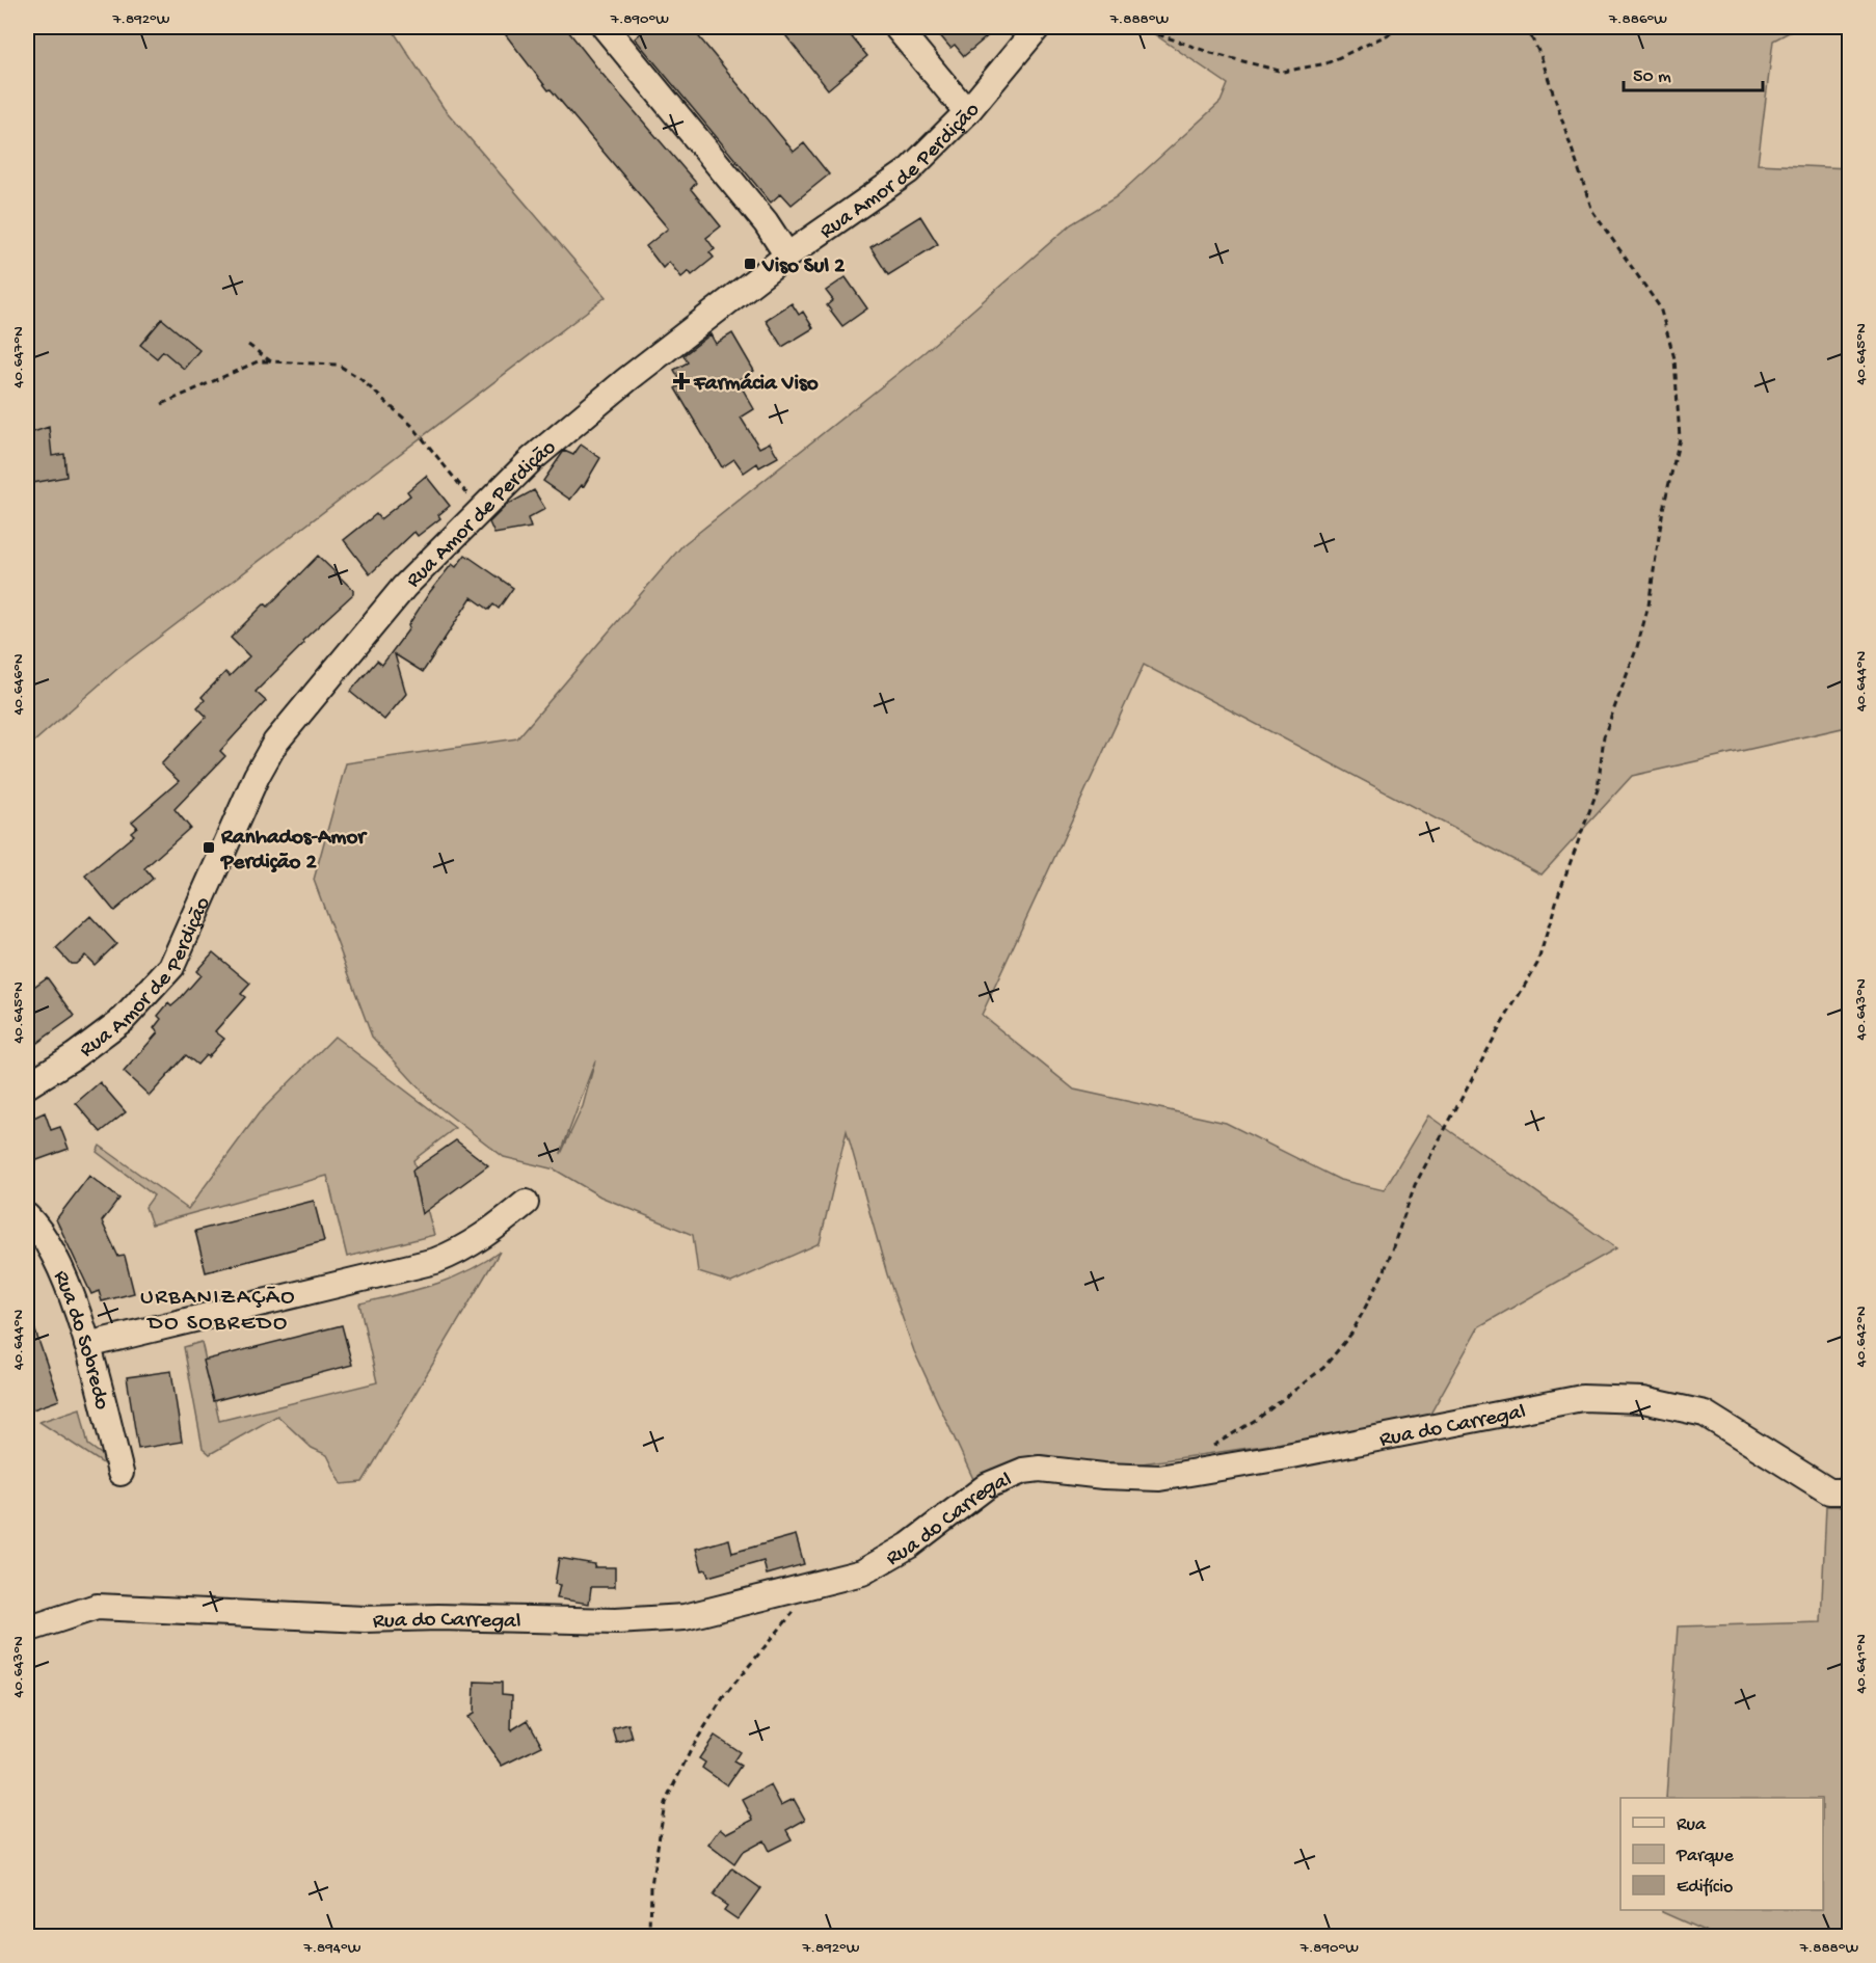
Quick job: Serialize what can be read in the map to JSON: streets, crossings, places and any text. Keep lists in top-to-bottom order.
{
  "streets": {
    "street": ["Rua Amor de Perdição", "Rua do Sobredo", "Rua do Carregal"]
  },
  "districts": ["URBANIZAÇÃO DO SOBREDO"],
  "places": {
    "transit": ["Viso Sul 2", "Ranhados-Amor Perdição 2"],
    "health": ["Farmácia Viso"]
  },
  "legend": ["Rua", "Parque", "Edifício"],
  "scale_bar": "50 m",
  "coordinates": [
    "7.892°W",
    "7.890°W",
    "7.888°W",
    "7.886°W",
    "40.645°N",
    "40.647°N",
    "40.644°N",
    "40.646°N",
    "40.643°N",
    "40.642°N",
    "40.641°N",
    "7.894°W"
  ]
}
